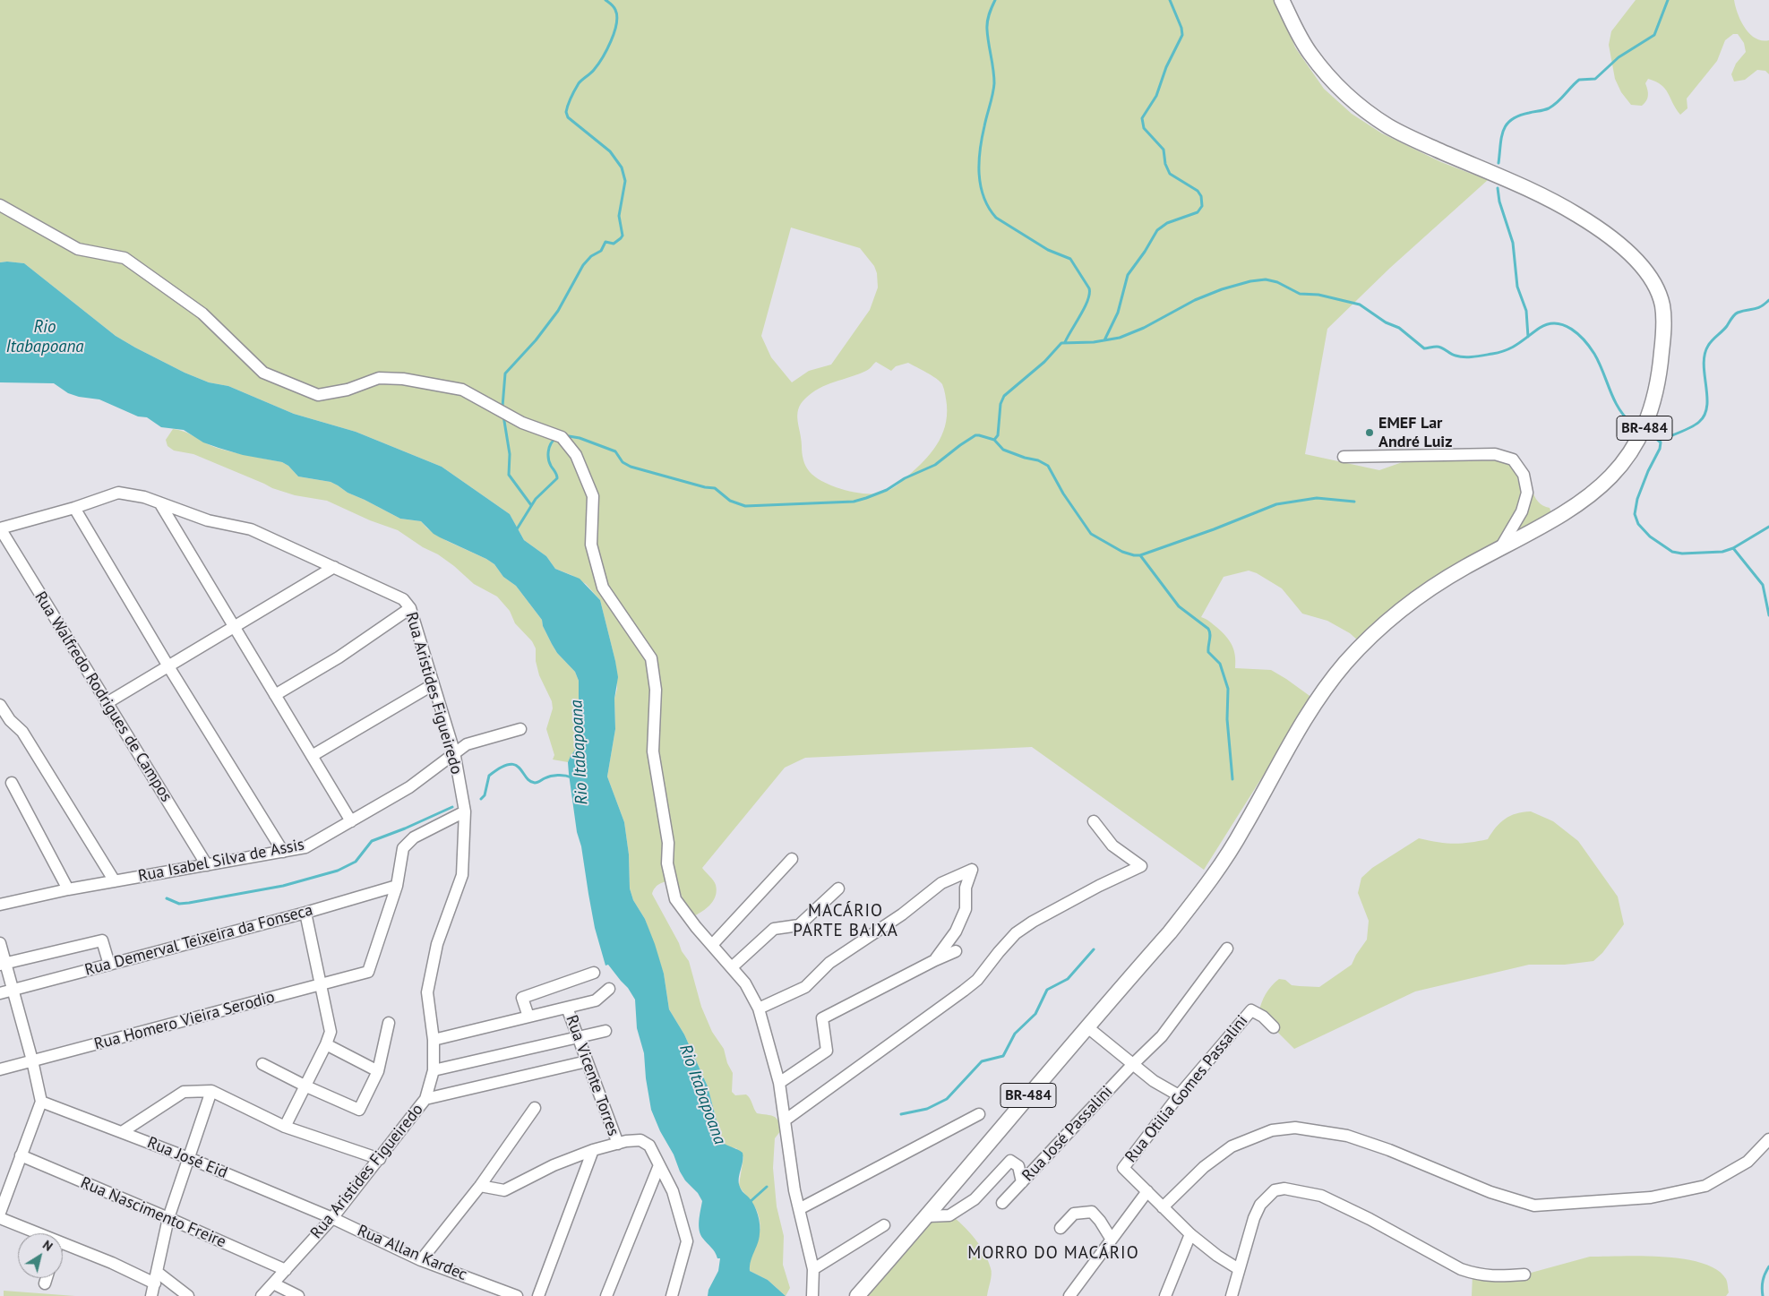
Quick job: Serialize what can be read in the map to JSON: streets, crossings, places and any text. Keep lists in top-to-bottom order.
{
  "streets": {
    "main road": ["BR-484"],
    "street": [
      "Rua Aristides Figueiredo",
      "Rua Walfredo Rodrigues de Campos",
      "Rua Isabel Silva de Assis",
      "Rua Demerval Teixeira da Fonseca",
      "Rua Homero Vieira Serodio",
      "Rua Vicente Torres",
      "Rua Otilia Gomes Passalini",
      "Rua José Passalini",
      "Rua José Eid",
      "Rua Nascimento Freire",
      "Rua Allan Kardec"
    ]
  },
  "crossings": [
    ["Rua Aristides Figueiredo", "Rua Walfredo Rodrigues de Campos"],
    ["Rua Aristides Figueiredo", "Rua Isabel Silva de Assis"],
    ["Rua Aristides Figueiredo", "Rua José Eid"],
    ["Rua Aristides Figueiredo", "Rua Nascimento Freire"],
    ["Rua Aristides Figueiredo", "Rua Allan Kardec"],
    ["Rua Walfredo Rodrigues de Campos", "Rua Isabel Silva de Assis"],
    ["Rua Demerval Teixeira da Fonseca", "Rua Homero Vieira Serodio"],
    ["Rua José Eid", "Rua Allan Kardec"]
  ],
  "districts": ["MACÁRIO PARTE BAIXA", "MORRO DO MACÁRIO"],
  "water": ["Rio Itabapoana"],
  "places": ["EMEF Lar André Luiz"],
  "north": "top right"
}
